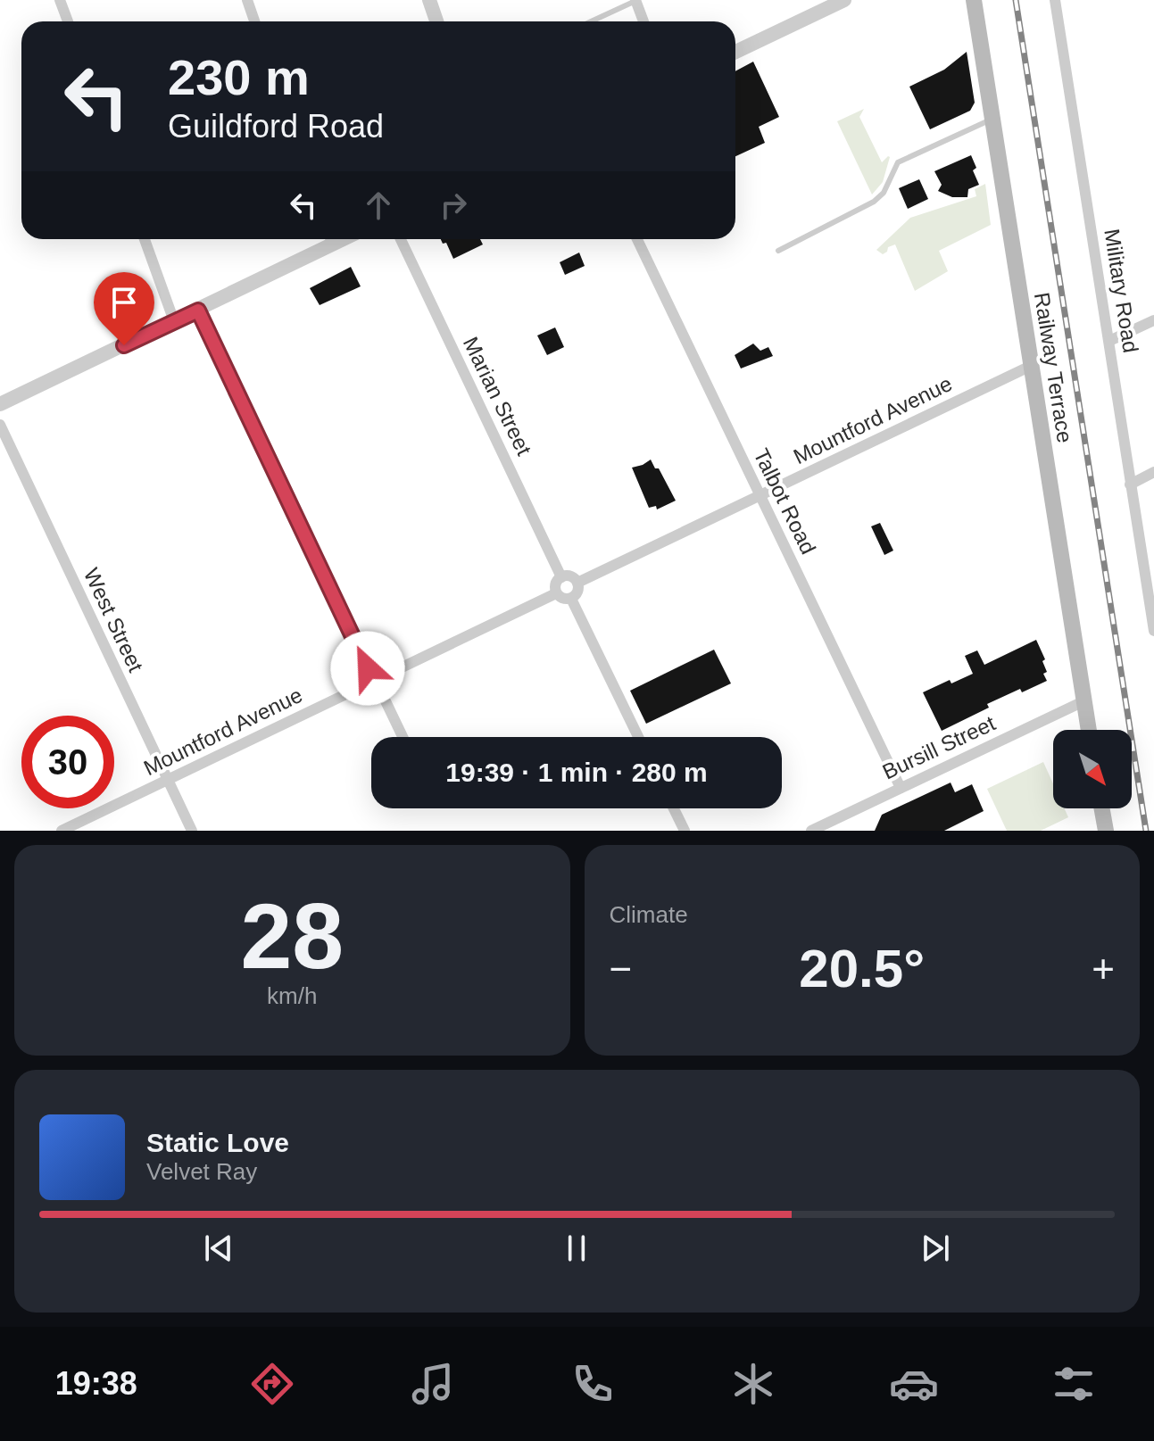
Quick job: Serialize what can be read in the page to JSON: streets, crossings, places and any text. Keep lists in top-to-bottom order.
{
  "streets": {
    "main road": ["Railway Terrace"],
    "street": [
      "Military Road",
      "Marian Street",
      "Mountford Avenue",
      "Talbot Road",
      "West Street",
      "Bursill Street"
    ]
  },
  "crossings": [
    ["Railway Terrace", "Mountford Avenue"],
    ["Railway Terrace", "Bursill Street"],
    ["Marian Street", "Mountford Avenue"],
    ["Mountford Avenue", "Talbot Road"],
    ["Mountford Avenue", "West Street"],
    ["Talbot Road", "Bursill Street"]
  ],
  "north": "bottom right",
  "page": {
    "turn": ["230 m", "Guildford Road"],
    "limit": "30",
    "trip": "19:39 · 1 min · 280 m",
    "tile": [
      ["28", "km/h"],
      "Climate"
    ],
    "heat": ["−", "20.5°", "+"],
    "song": ["Static Love", "Velvet Ray"],
    "tabs": "19:38"
  }
}
